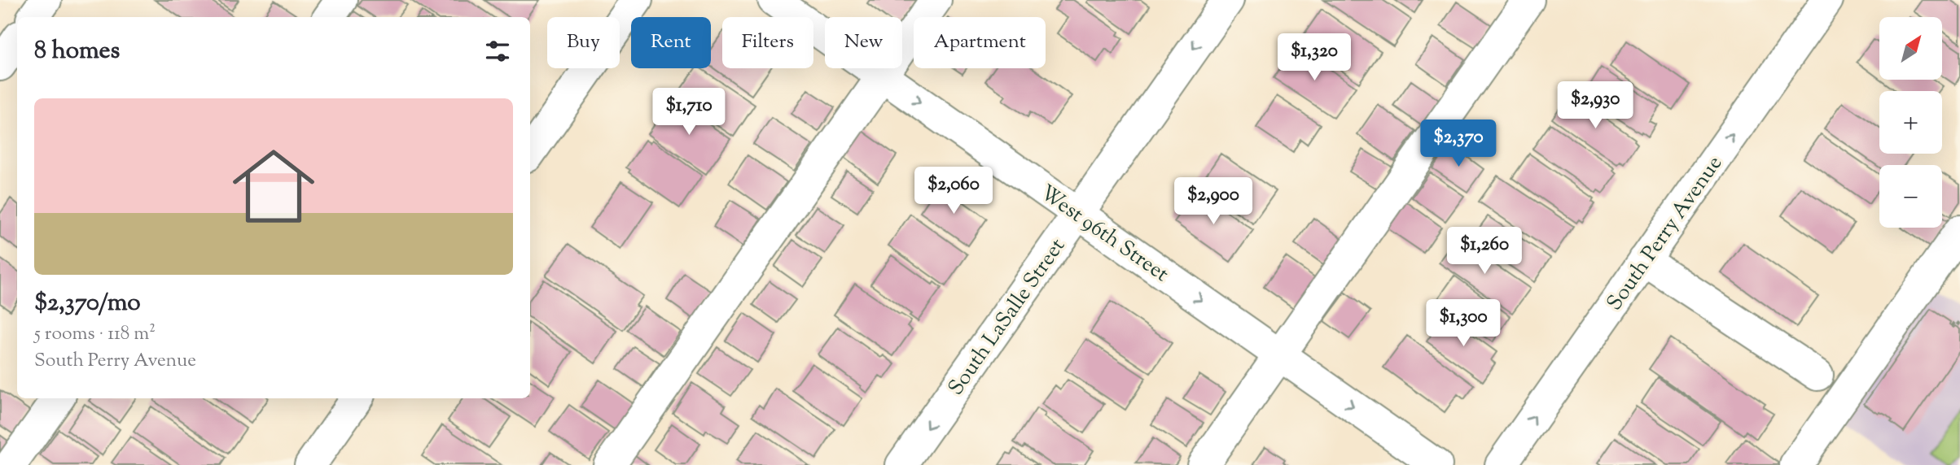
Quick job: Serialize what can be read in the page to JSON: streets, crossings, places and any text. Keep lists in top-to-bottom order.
{
  "streets": {
    "street": ["West 96th Street", "South Perry Avenue", "South LaSalle Street"]
  },
  "crossings": [
    ["West 96th Street", "South LaSalle Street"]
  ],
  "one_way": ["West 96th Street"],
  "north": "top right",
  "page": {
    "map_buttons": ["+", "−"],
    "chip": [
      "Buy",
      "Rent",
      "Filters",
      "New",
      "Apartment"
    ],
    "heading": "8 homes",
    "price": [
      "$1,320",
      "$2,930",
      "$1,710",
      "$2,370",
      "$2,060",
      "$2,900",
      "$1,260",
      "$1,300"
    ],
    "list": [
      {
        "name": "$2,370/mo",
        "note": "5 rooms · 118 m² · South Perry Avenue"
      }
    ]
  }
}
